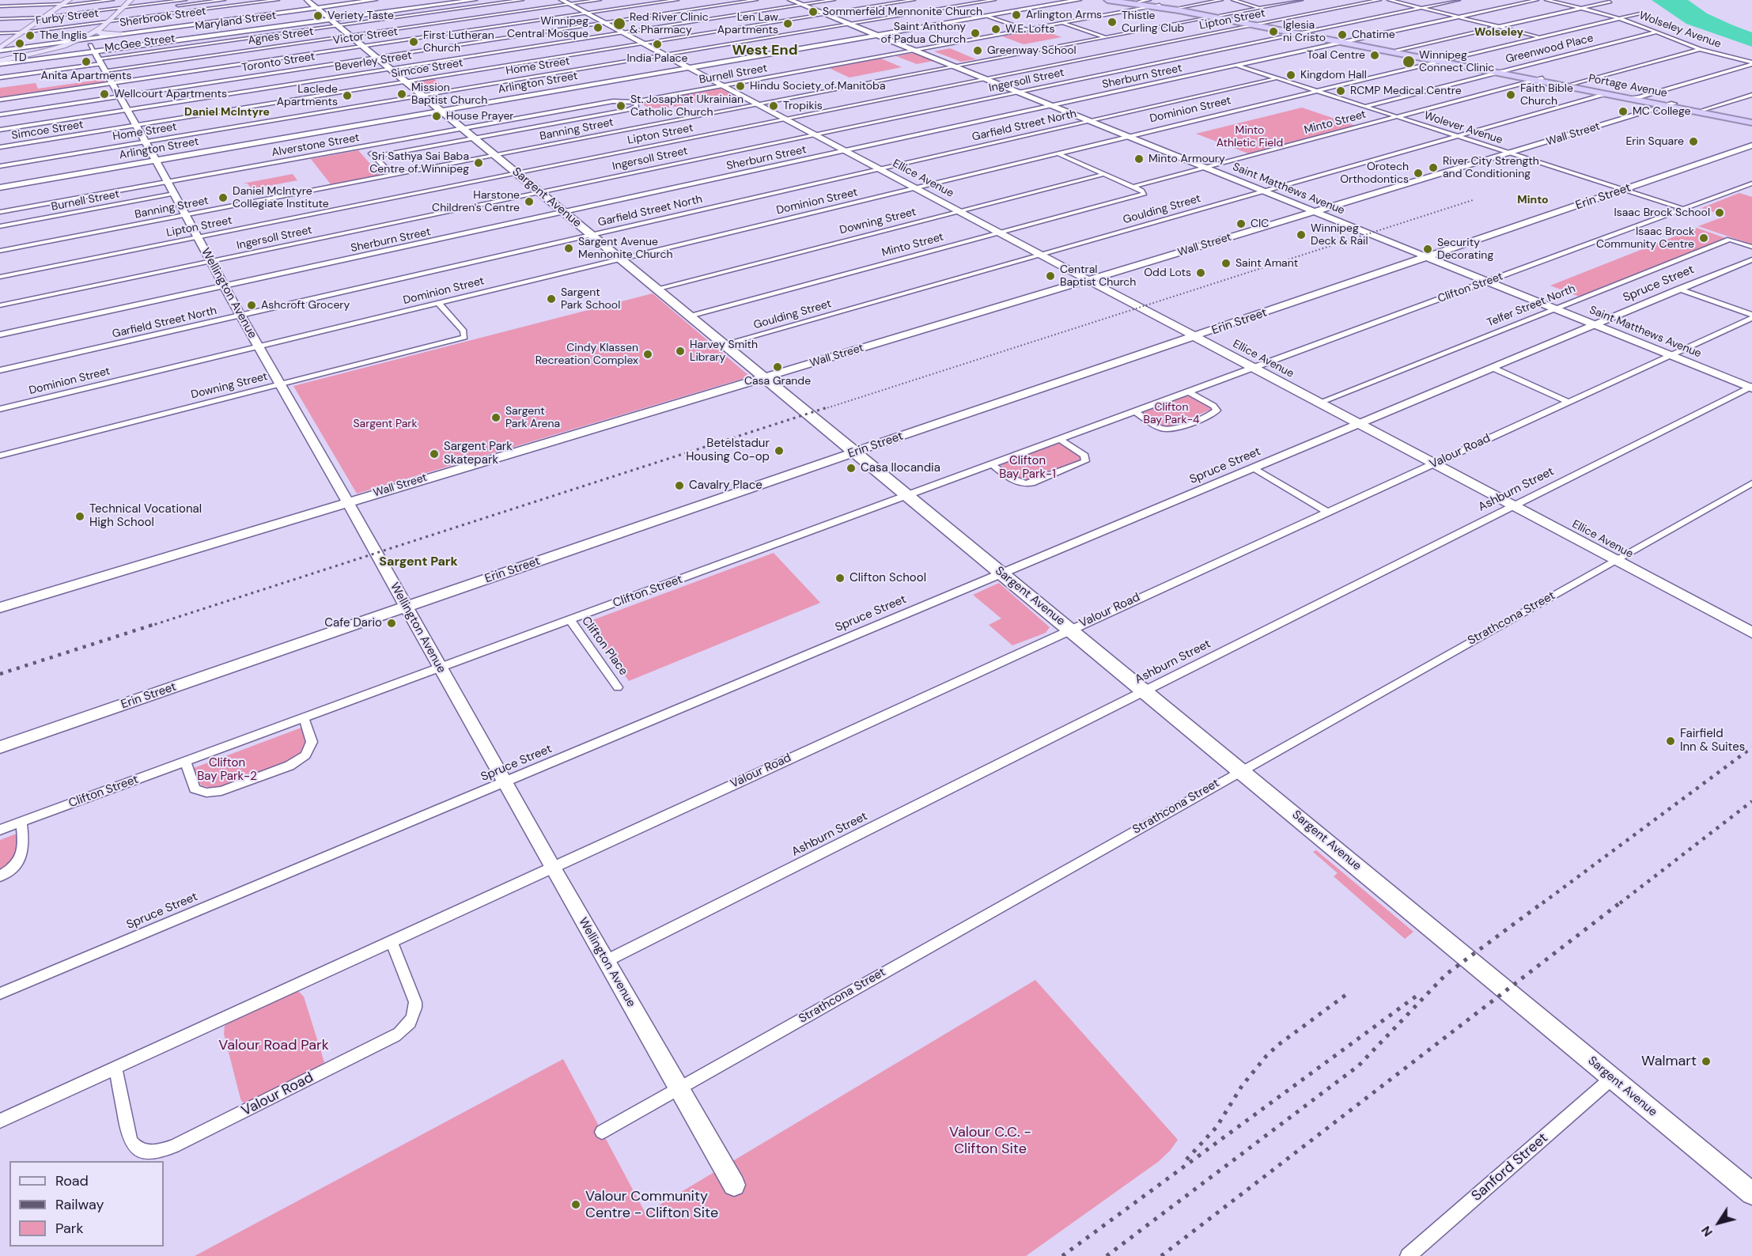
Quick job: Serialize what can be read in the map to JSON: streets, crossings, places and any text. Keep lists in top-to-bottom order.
{
  "streets": {
    "highway": ["Portage Avenue"],
    "main road": [
      "Sherbrook Street",
      "Maryland Street",
      "Arlington Street",
      "Wall Street",
      "Ellice Avenue",
      "Saint Matthews Avenue",
      "Erin Street",
      "Sargent Avenue",
      "Wellington Avenue"
    ],
    "street": [
      "Furby Street",
      "Lipton Street",
      "Wolseley Avenue",
      "Agnes Street",
      "Victor Street",
      "McGee Street",
      "Greenwood Place",
      "Beverley Street",
      "Toronto Street",
      "Home Street",
      "Simcoe Street",
      "Burnell Street",
      "Sherburn Street",
      "Ingersoll Street",
      "Dominion Street",
      "Minto Street",
      "Garfield Street North",
      "Wolever Avenue",
      "Banning Street",
      "Alverstone Street",
      "Goulding Street",
      "Downing Street",
      "Spruce Street",
      "Clifton Street",
      "Telfer Street North",
      "Valour Road",
      "Ashburn Street",
      "Strathcona Street",
      "Clifton Place",
      "Sanford Street"
    ]
  },
  "crossings": [
    ["Sherbrook Street", "Sargent Avenue"],
    ["Lipton Street", "Portage Avenue"],
    ["Lipton Street", "Ellice Avenue"],
    ["Lipton Street", "Saint Matthews Avenue"],
    ["Lipton Street", "Sargent Avenue"],
    ["Lipton Street", "Wellington Avenue"],
    ["Maryland Street", "McGee Street"],
    ["Maryland Street", "Sargent Avenue"],
    ["Maryland Street", "Wellington Avenue"],
    ["Wolseley Avenue", "Greenwood Place"],
    ["Wolseley Avenue", "Dominion Street"],
    ["Agnes Street", "Ellice Avenue"],
    ["Agnes Street", "Sargent Avenue"],
    ["Agnes Street", "Wellington Avenue"],
    ["Victor Street", "Ellice Avenue"],
    ["Victor Street", "Sargent Avenue"],
    ["Victor Street", "Wellington Avenue"],
    ["McGee Street", "Sargent Avenue"],
    ["McGee Street", "Wellington Avenue"],
    ["Greenwood Place", "Portage Avenue"],
    ["Greenwood Place", "Wolever Avenue"],
    ["Beverley Street", "Ellice Avenue"],
    ["Beverley Street", "Saint Matthews Avenue"],
    ["Beverley Street", "Sargent Avenue"],
    ["Beverley Street", "Wellington Avenue"],
    ["Toronto Street", "Ellice Avenue"],
    ["Toronto Street", "Sargent Avenue"],
    ["Toronto Street", "Wellington Avenue"],
    ["Home Street", "Ellice Avenue"],
    ["Home Street", "Saint Matthews Avenue"],
    ["Home Street", "Sargent Avenue"],
    ["Home Street", "Wellington Avenue"],
    ["Simcoe Street", "Ellice Avenue"],
    ["Simcoe Street", "Saint Matthews Avenue"],
    ["Simcoe Street", "Sargent Avenue"],
    ["Simcoe Street", "Wellington Avenue"],
    ["Burnell Street", "Portage Avenue"],
    ["Burnell Street", "Alverstone Street"],
    ["Burnell Street", "Ellice Avenue"],
    ["Burnell Street", "Saint Matthews Avenue"],
    ["Burnell Street", "Sargent Avenue"],
    ["Burnell Street", "Wellington Avenue"],
    ["Sherburn Street", "Portage Avenue"],
    ["Sherburn Street", "Wolever Avenue"],
    ["Sherburn Street", "Ellice Avenue"],
    ["Sherburn Street", "Saint Matthews Avenue"],
    ["Sherburn Street", "Sargent Avenue"],
    ["Sherburn Street", "Wellington Avenue"],
    ["Ingersoll Street", "Portage Avenue"],
    ["Ingersoll Street", "Ellice Avenue"],
    ["Ingersoll Street", "Saint Matthews Avenue"],
    ["Ingersoll Street", "Sargent Avenue"],
    ["Ingersoll Street", "Wellington Avenue"],
    ["Arlington Street", "Ellice Avenue"],
    ["Arlington Street", "Saint Matthews Avenue"],
    ["Arlington Street", "Sargent Avenue"],
    ["Arlington Street", "Wellington Avenue"],
    ["Portage Avenue", "Dominion Street"],
    ["Portage Avenue", "Minto Street"],
    ["Portage Avenue", "Banning Street"],
    ["Portage Avenue", "Wall Street"],
    ["Portage Avenue", "Goulding Street"],
    ["Dominion Street", "Wolever Avenue"],
    ["Dominion Street", "Ellice Avenue"],
    ["Dominion Street", "Saint Matthews Avenue"],
    ["Dominion Street", "Sargent Avenue"],
    ["Dominion Street", "Downing Street"],
    ["Dominion Street", "Wellington Avenue"],
    ["Minto Street", "Wolever Avenue"],
    ["Minto Street", "Ellice Avenue"],
    ["Minto Street", "Saint Matthews Avenue"],
    ["Minto Street", "Sargent Avenue"],
    ["Garfield Street North", "Wolever Avenue"],
    ["Garfield Street North", "Ellice Avenue"],
    ["Garfield Street North", "Saint Matthews Avenue"],
    ["Garfield Street North", "Sargent Avenue"],
    ["Garfield Street North", "Wellington Avenue"],
    ["Wolever Avenue", "Wall Street"],
    ["Wolever Avenue", "Erin Street"],
    ["Wolever Avenue", "Goulding Street"],
    ["Wolever Avenue", "Clifton Street"],
    ["Banning Street", "Ellice Avenue"],
    ["Banning Street", "Saint Matthews Avenue"],
    ["Banning Street", "Sargent Avenue"],
    ["Banning Street", "Wellington Avenue"],
    ["Wall Street", "Ellice Avenue"],
    ["Wall Street", "Saint Matthews Avenue"],
    ["Wall Street", "Sargent Avenue"],
    ["Wall Street", "Wellington Avenue"],
    ["Alverstone Street", "Sargent Avenue"],
    ["Alverstone Street", "Wellington Avenue"],
    ["Ellice Avenue", "Erin Street"],
    ["Ellice Avenue", "Goulding Street"],
    ["Ellice Avenue", "Downing Street"],
    ["Ellice Avenue", "Spruce Street"],
    ["Ellice Avenue", "Clifton Street"],
    ["Ellice Avenue", "Telfer Street North"],
    ["Ellice Avenue", "Valour Road"],
    ["Ellice Avenue", "Ashburn Street"],
    ["Ellice Avenue", "Strathcona Street"],
    ["Saint Matthews Avenue", "Erin Street"],
    ["Saint Matthews Avenue", "Goulding Street"],
    ["Saint Matthews Avenue", "Spruce Street"],
    ["Saint Matthews Avenue", "Clifton Street"],
    ["Saint Matthews Avenue", "Telfer Street North"],
    ["Saint Matthews Avenue", "Valour Road"],
    ["Saint Matthews Avenue", "Ashburn Street"],
    ["Erin Street", "Sargent Avenue"],
    ["Erin Street", "Wellington Avenue"],
    ["Sargent Avenue", "Goulding Street"],
    ["Sargent Avenue", "Downing Street"],
    ["Sargent Avenue", "Spruce Street"],
    ["Sargent Avenue", "Clifton Street"],
    ["Sargent Avenue", "Valour Road"],
    ["Sargent Avenue", "Ashburn Street"],
    ["Sargent Avenue", "Strathcona Street"],
    ["Sargent Avenue", "Sanford Street"],
    ["Downing Street", "Wellington Avenue"],
    ["Spruce Street", "Wellington Avenue"],
    ["Clifton Street", "Wellington Avenue"],
    ["Clifton Street", "Clifton Place"],
    ["Wellington Avenue", "Valour Road"],
    ["Wellington Avenue", "Ashburn Street"],
    ["Wellington Avenue", "Strathcona Street"]
  ],
  "districts": [
    "Wolseley",
    "West End",
    "Daniel McIntyre",
    "Minto",
    "Sargent Park"
  ],
  "parks": [
    "Minto Athletic Field",
    "Clifton Bay Park-4",
    "Sargent Park",
    "Clifton Bay Park-1",
    "Clifton Bay Park-2",
    "Valour Road Park",
    "Valour C.C. - Clifton Site"
  ],
  "places": [
    "Sommerfeld Mennonite Church",
    "Arlington Arms",
    "Veriety Taste",
    "Thistle Curling Club",
    "Red River Clinic & Pharmacy",
    "Len Law Apartments",
    "Winnipeg Central Mosque",
    "W.E. Lofts",
    "Iglesia ni Cristo",
    "Saint Anthony of Padua Church",
    "Chatime",
    "The Inglis",
    "First Lutheran Church",
    "TD",
    "India Palace",
    "Greenway School",
    "Toal Centre",
    "Anita Apartments",
    "Winnipeg Connect Clinic",
    "Kingdom Hall",
    "Hindu Society of Manitoba",
    "RCMP Medical Centre",
    "Wellcourt Apartments",
    "Mission Baptist Church",
    "Faith Bible Church",
    "Laclede Apartments",
    "St. Josaphat Ukrainian Catholic Church",
    "Tropikis",
    "MC College",
    "House Prayer",
    "Erin Square",
    "Minto Armoury",
    "Sri Sathya Sai Baba Centre of Winnipeg",
    "River City Strength and Conditioning",
    "Orotech Orthodontics",
    "Daniel McIntyre Collegiate Institute",
    "Harstone Children's Centre",
    "Isaac Brock School",
    "CIC",
    "Winnipeg Deck & Rail",
    "Isaac Brock Community Centre",
    "Sargent Avenue Mennonite Church",
    "Security Decorating",
    "Saint Amant",
    "Odd Lots",
    "Central Baptist Church",
    "Sargent Park School",
    "Ashcroft Grocery",
    "Harvey Smith Library",
    "Cindy Klassen Recreation Complex",
    "Casa Grande",
    "Sargent Park Arena",
    "Betelstadur Housing Co-op",
    "Sargent Park Skatepark",
    "Casa Ilocandia",
    "Cavalry Place",
    "Technical Vocational High School",
    "Clifton School",
    "Cafe Dario",
    "Fairfield Inn & Suites",
    "Walmart",
    "Valour Community Centre - Clifton Site"
  ],
  "legend": ["Road", "Railway", "Park"],
  "north": "bottom left"
}
